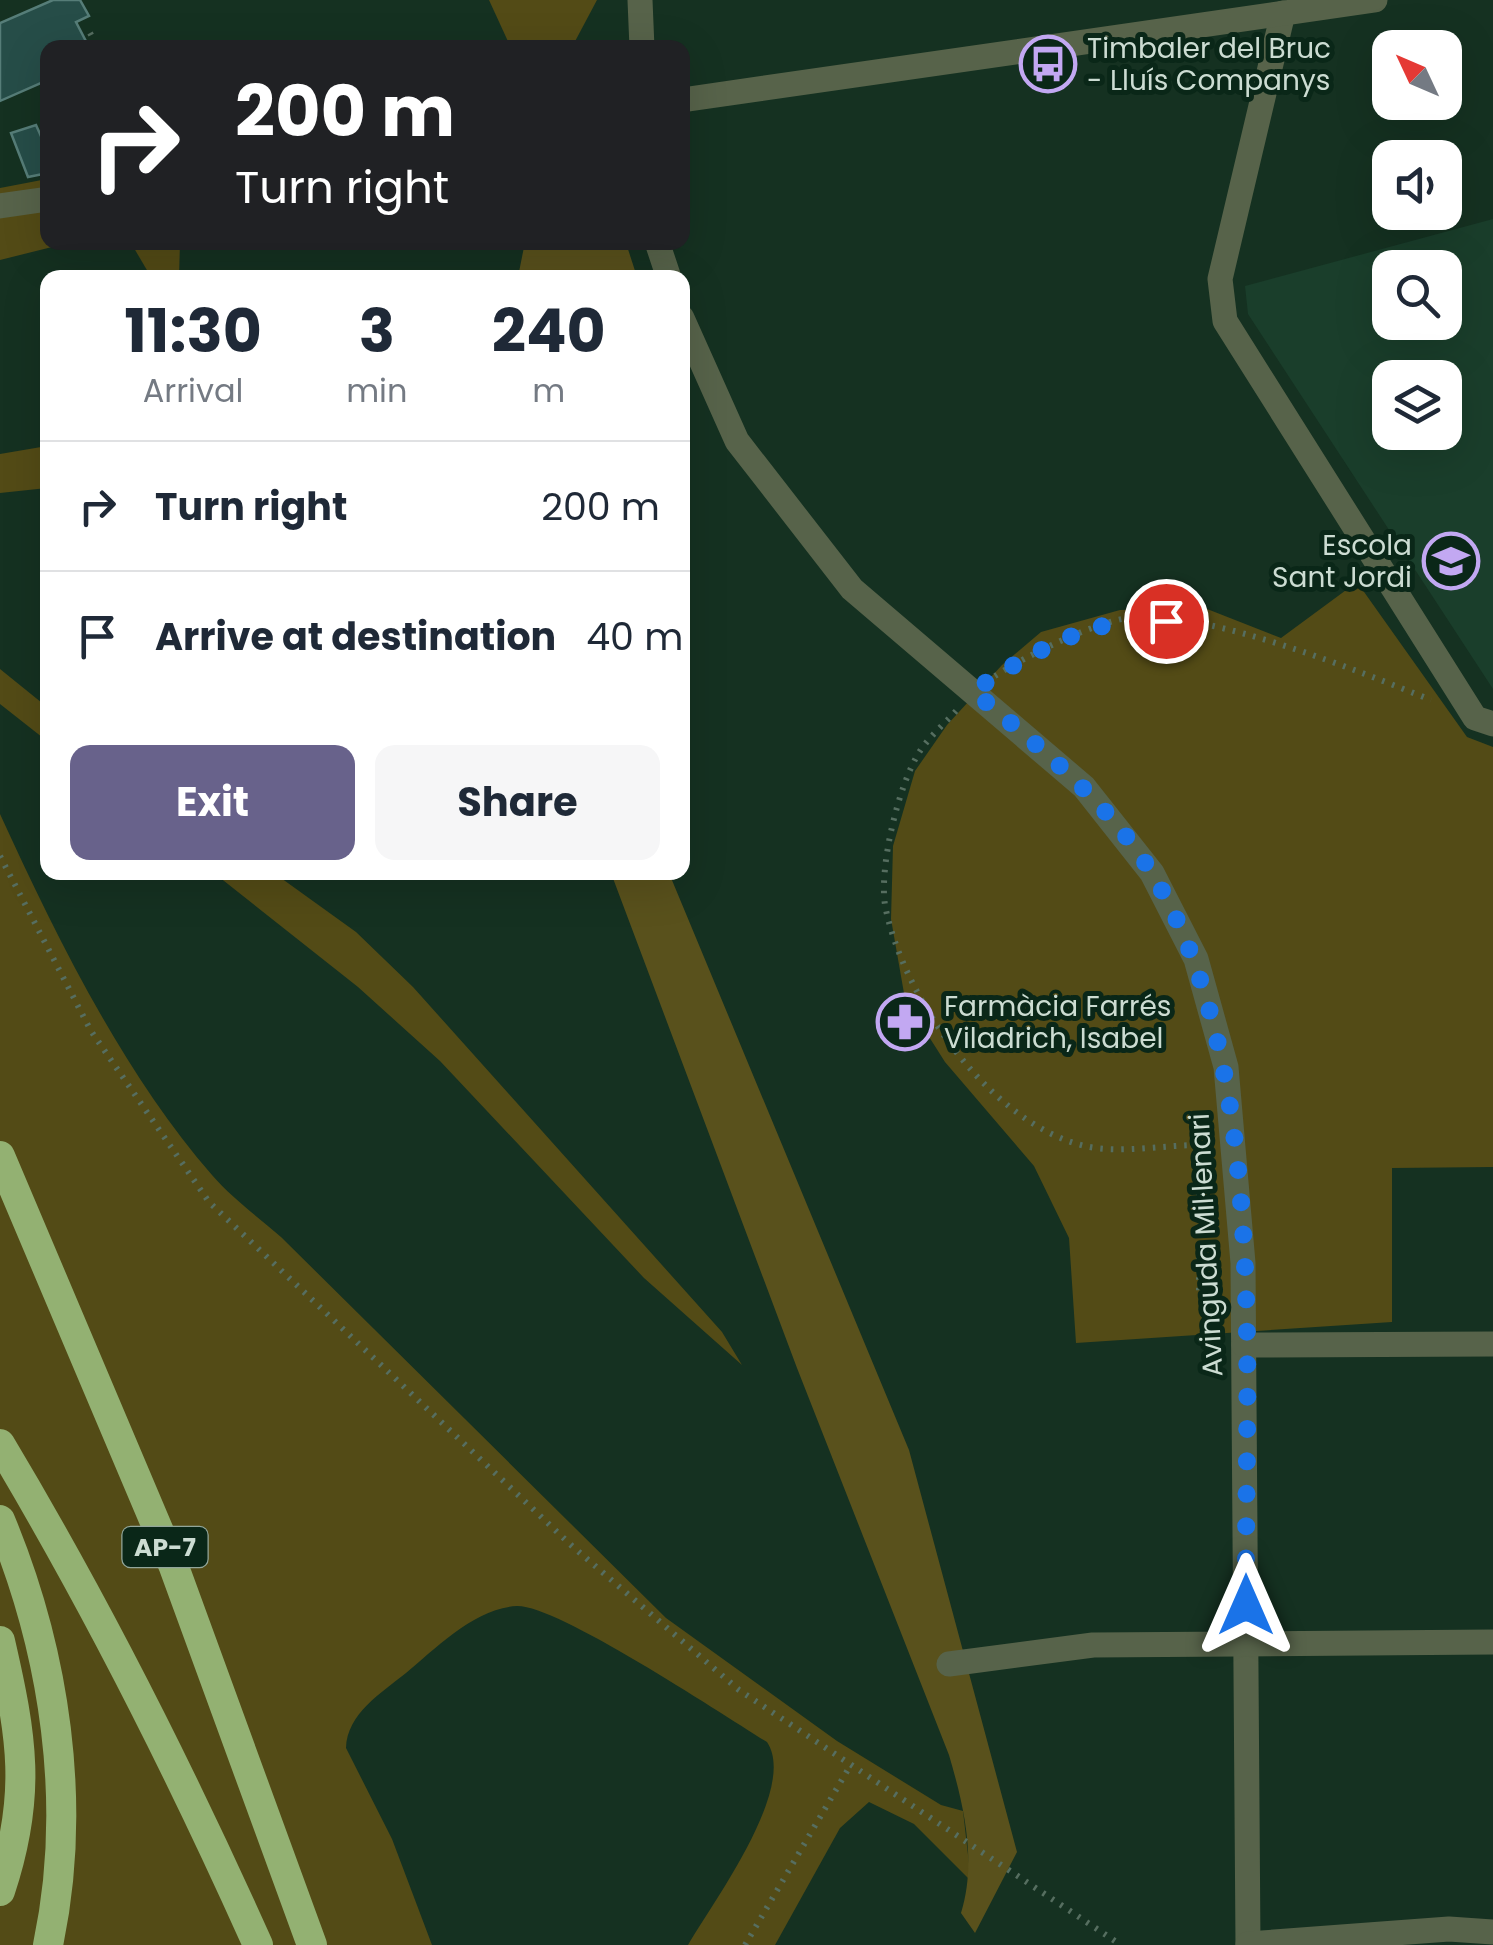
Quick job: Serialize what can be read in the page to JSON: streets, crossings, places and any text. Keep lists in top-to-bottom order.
{
  "streets": {
    "highway": ["AP-7"],
    "street": ["Avinguda Mil·lenari"]
  },
  "places": {
    "bus stop": ["Timbaler del Bruc - Lluís Companys"],
    "school or university": ["Escola Sant Jordi"],
    "pharmacy": ["Farmàcia Farrés Viladrich, Isabel"]
  },
  "north": "top left",
  "page": {
    "turn": ["200 m", "Turn right"],
    "eta": [
      "11:30",
      "Arrival",
      "3",
      "min",
      "240",
      "m"
    ],
    "list": [
      {
        "name": "Turn right",
        "value": "200 m"
      },
      {
        "name": "Arrive at destination",
        "value": "40 m"
      }
    ],
    "buttons": ["Exit", "Share"]
  }
}
